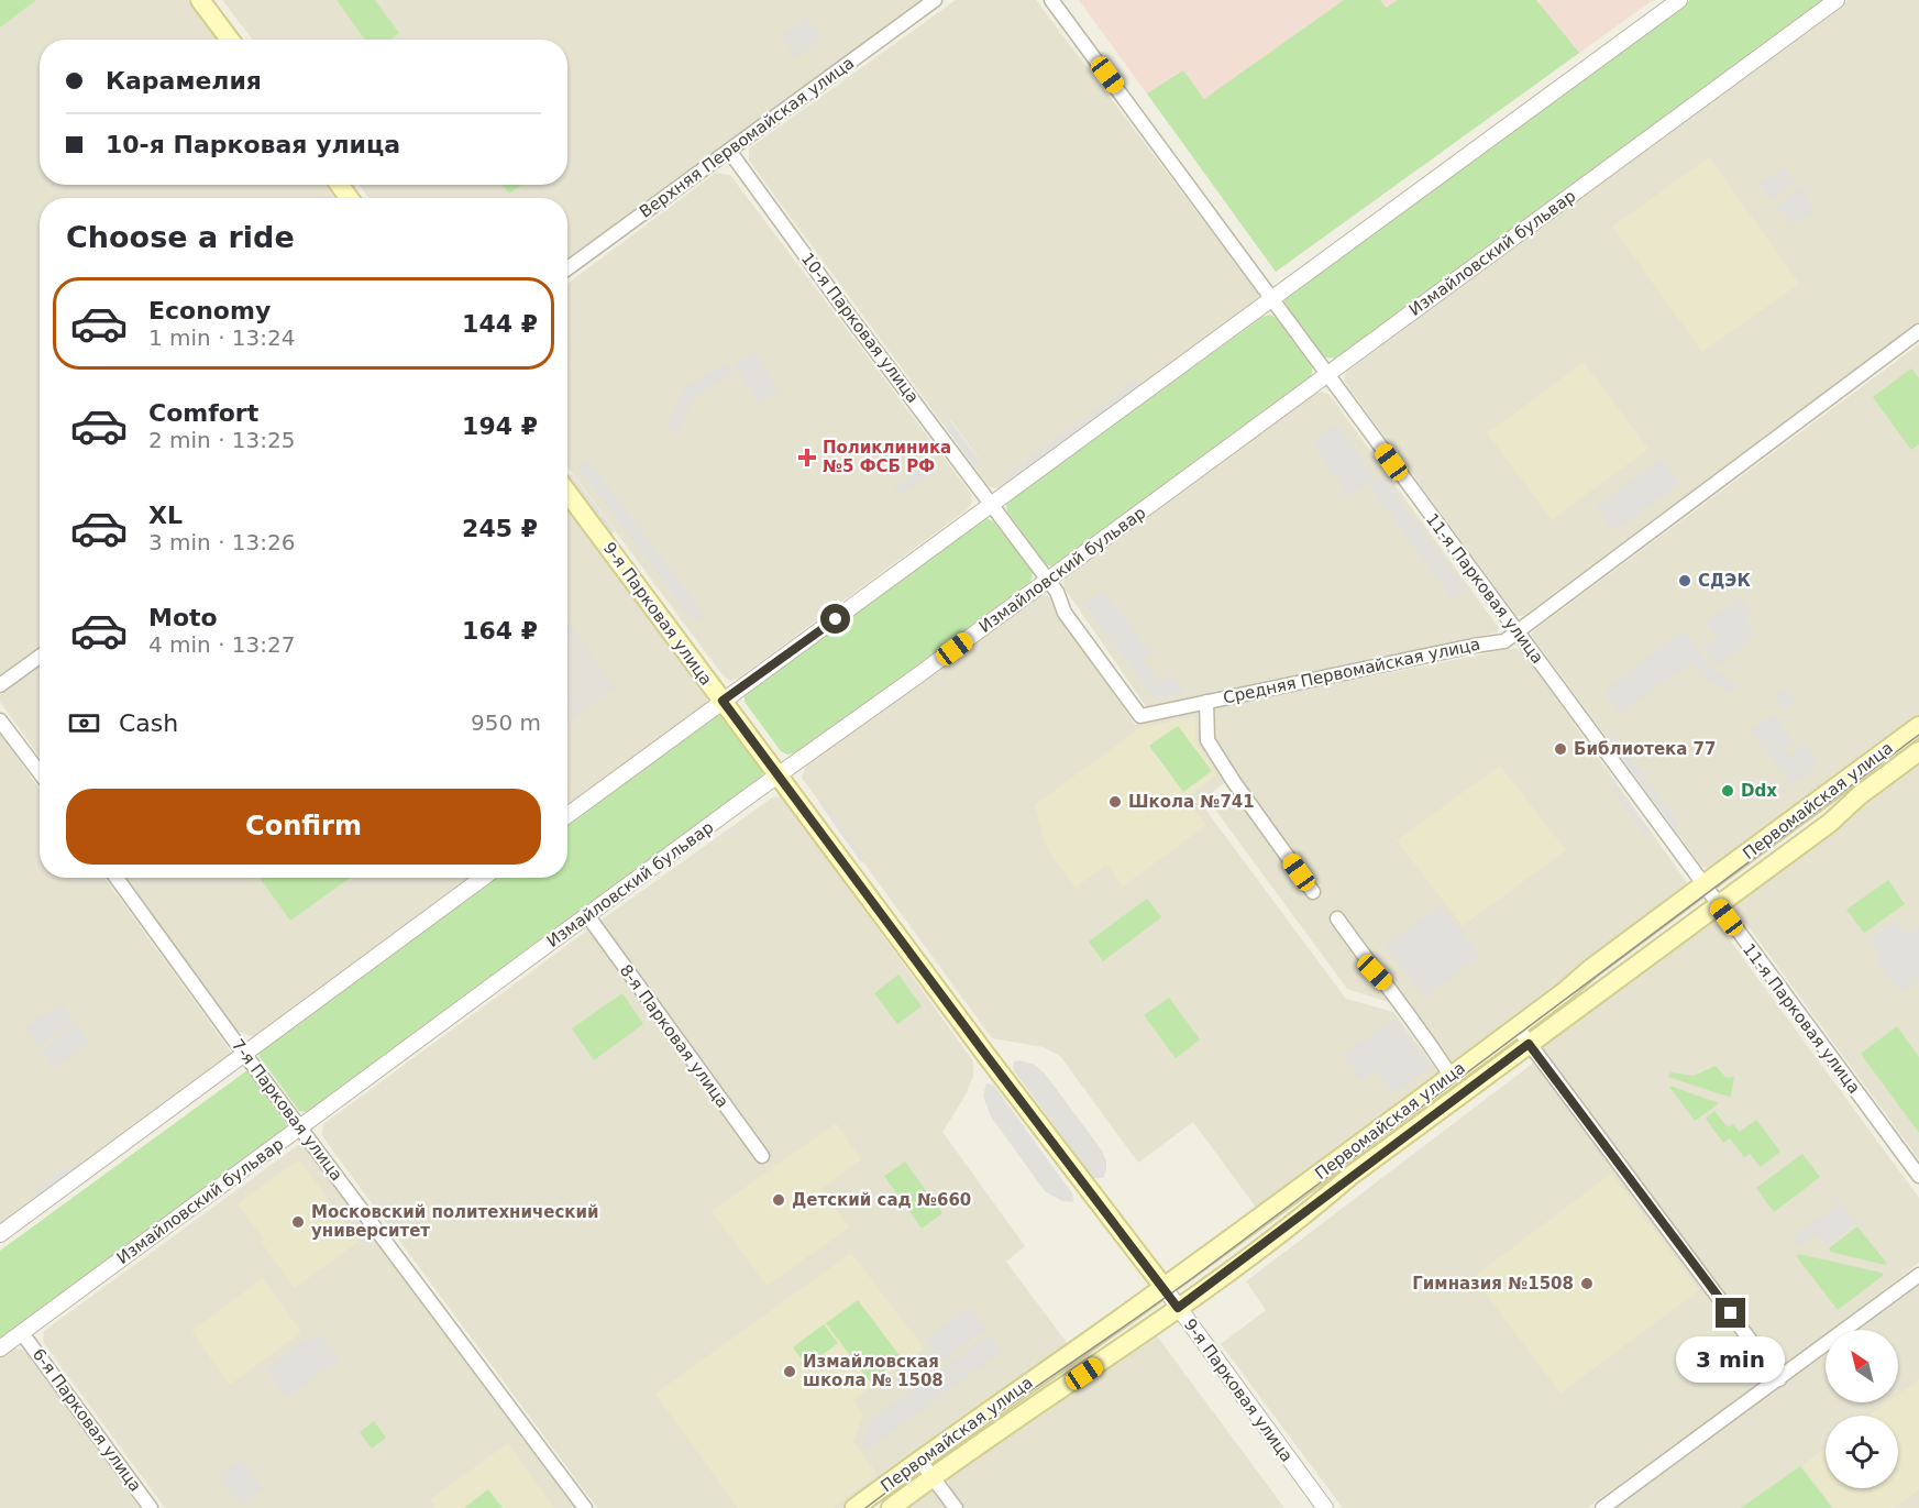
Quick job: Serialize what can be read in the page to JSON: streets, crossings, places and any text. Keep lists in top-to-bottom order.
{
  "streets": {
    "main road": ["9-я Парковая улица", "Первомайская улица"],
    "street": [
      "Верхняя Первомайская улица",
      "Измайловский бульвар",
      "10-я Парковая улица",
      "11-я Парковая улица",
      "Средняя Первомайская улица",
      "8-я Парковая улица",
      "7-я Парковая улица",
      "6-я Парковая улица"
    ]
  },
  "crossings": [
    ["Верхняя Первомайская улица", "10-я Парковая улица"],
    ["Измайловский бульвар", "11-я Парковая улица"],
    ["Измайловский бульвар", "9-я Парковая улица"],
    ["Измайловский бульвар", "Средняя Первомайская улица"],
    ["Измайловский бульвар", "8-я Парковая улица"],
    ["Измайловский бульвар", "7-я Парковая улица"],
    ["Измайловский бульвар", "6-я Парковая улица"],
    ["10-я Парковая улица", "Средняя Первомайская улица"],
    ["11-я Парковая улица", "Средняя Первомайская улица"],
    ["11-я Парковая улица", "Первомайская улица"],
    ["9-я Парковая улица", "Первомайская улица"]
  ],
  "places": {
    "health": ["Поликлиника №5 ФСБ РФ"],
    "other": [
      "СДЭК",
      "Библиотека 77",
      "Ddx",
      "Школа №741",
      "Детский сад №660",
      "Московский политехнический университет",
      "Гимназия №1508",
      "Измайловская школа № 1508"
    ]
  },
  "north": "top left",
  "page": {
    "banner": ["Карамелия", "10-я Парковая улица"],
    "heading": "Choose a ride",
    "list": [
      {
        "name": "Economy",
        "note": "1 min · 13:24",
        "value": "144 ₽"
      },
      {
        "name": "Comfort",
        "note": "2 min · 13:25",
        "value": "194 ₽"
      },
      {
        "name": "XL",
        "note": "3 min · 13:26",
        "value": "245 ₽"
      },
      {
        "name": "Moto",
        "note": "4 min · 13:27",
        "value": "164 ₽"
      }
    ],
    "pay": ["Cash", "950 m"],
    "buttons": "Confirm",
    "bubble": "3 min"
  }
}
